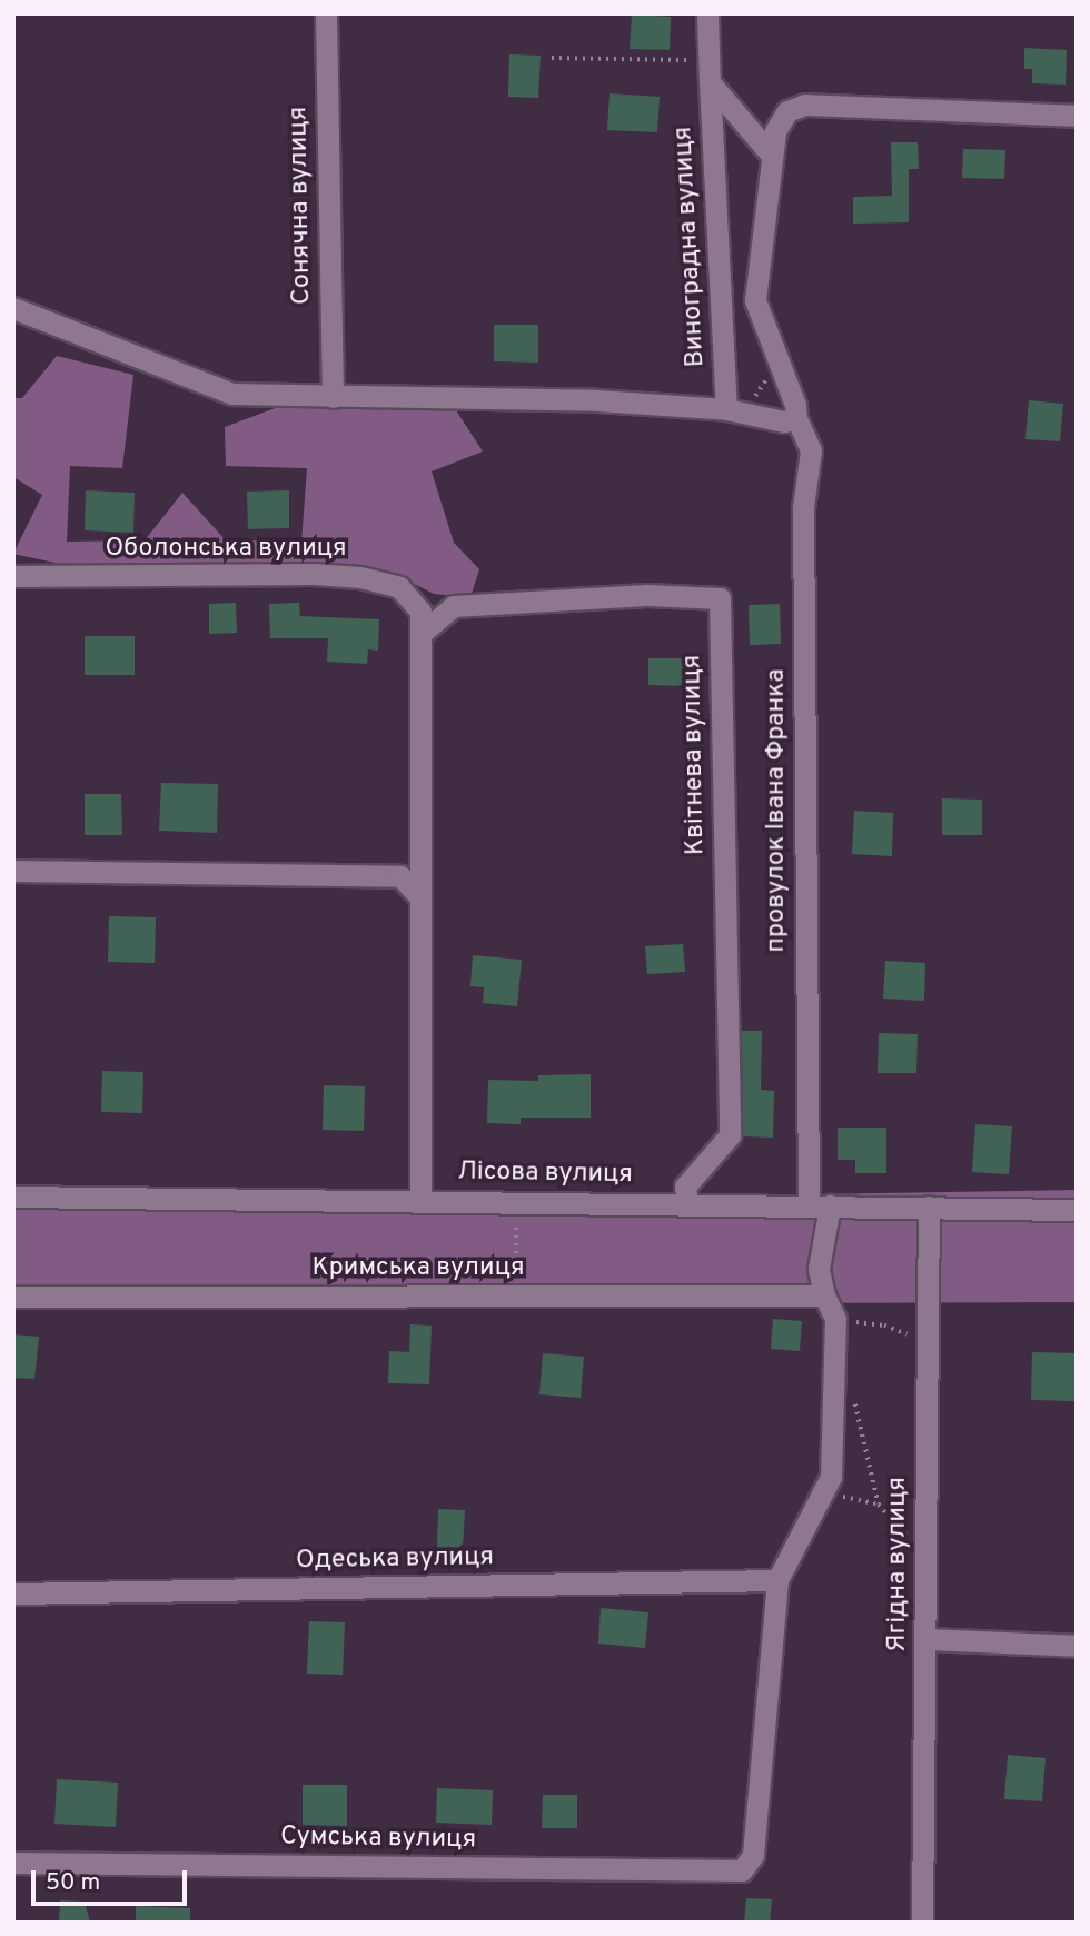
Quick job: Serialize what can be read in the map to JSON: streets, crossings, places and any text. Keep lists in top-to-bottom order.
{
  "streets": {
    "street": [
      "Сонячна вулиця",
      "Виноградна вулиця",
      "Оболонська вулиця",
      "Квітнева вулиця",
      "провулок Івана Франка",
      "Лісова вулиця",
      "Кримська вулиця",
      "Одеська вулиця",
      "Ягідна вулиця",
      "Сумська вулиця"
    ]
  },
  "crossings": [
    ["Виноградна вулиця", "провулок Івана Франка"],
    ["Оболонська вулиця", "Квітнева вулиця"],
    ["Оболонська вулиця", "Лісова вулиця"],
    ["Квітнева вулиця", "Лісова вулиця"],
    ["провулок Івана Франка", "Лісова вулиця"],
    ["провулок Івана Франка", "Кримська вулиця"],
    ["Лісова вулиця", "Ягідна вулиця"],
    ["Одеська вулиця", "Сумська вулиця"]
  ],
  "scale_bar": "50 m"
}
